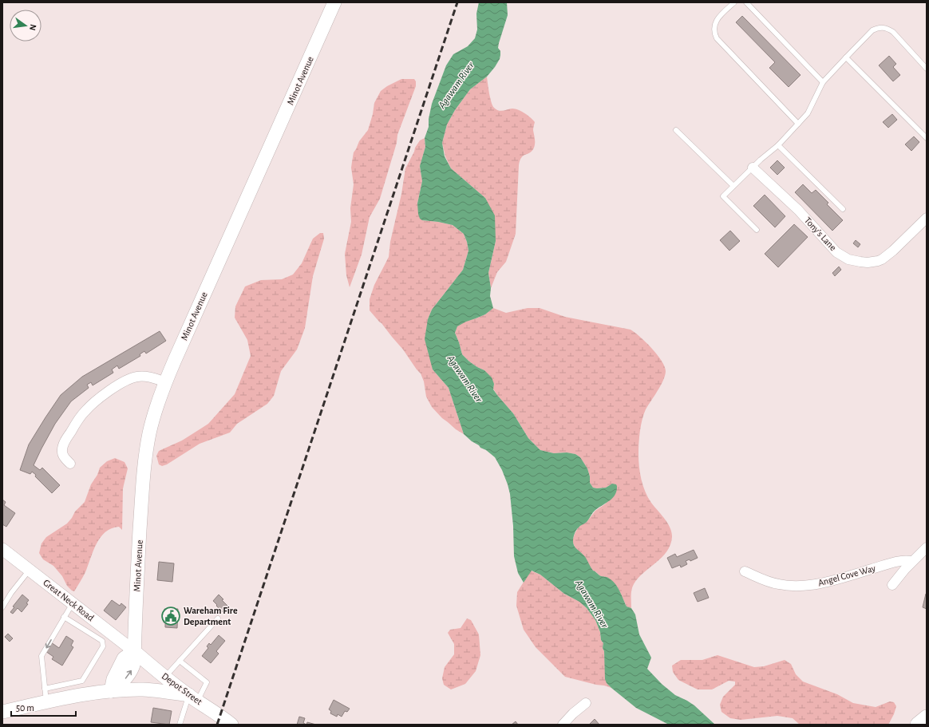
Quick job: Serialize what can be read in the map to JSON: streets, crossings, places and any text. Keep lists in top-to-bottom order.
{
  "streets": {
    "main road": ["Minot Avenue", "Depot Street"],
    "street": ["Tony's Lane", "Angel Cove Way", "Great Neck Road"]
  },
  "crossings": [
    ["Minot Avenue", "Great Neck Road"],
    ["Minot Avenue", "Depot Street"],
    ["Great Neck Road", "Depot Street"]
  ],
  "water": ["Agawam River"],
  "places": {
    "public building": ["Wareham Fire Department"]
  },
  "scale_bar": "50 m",
  "north": "right"
}
